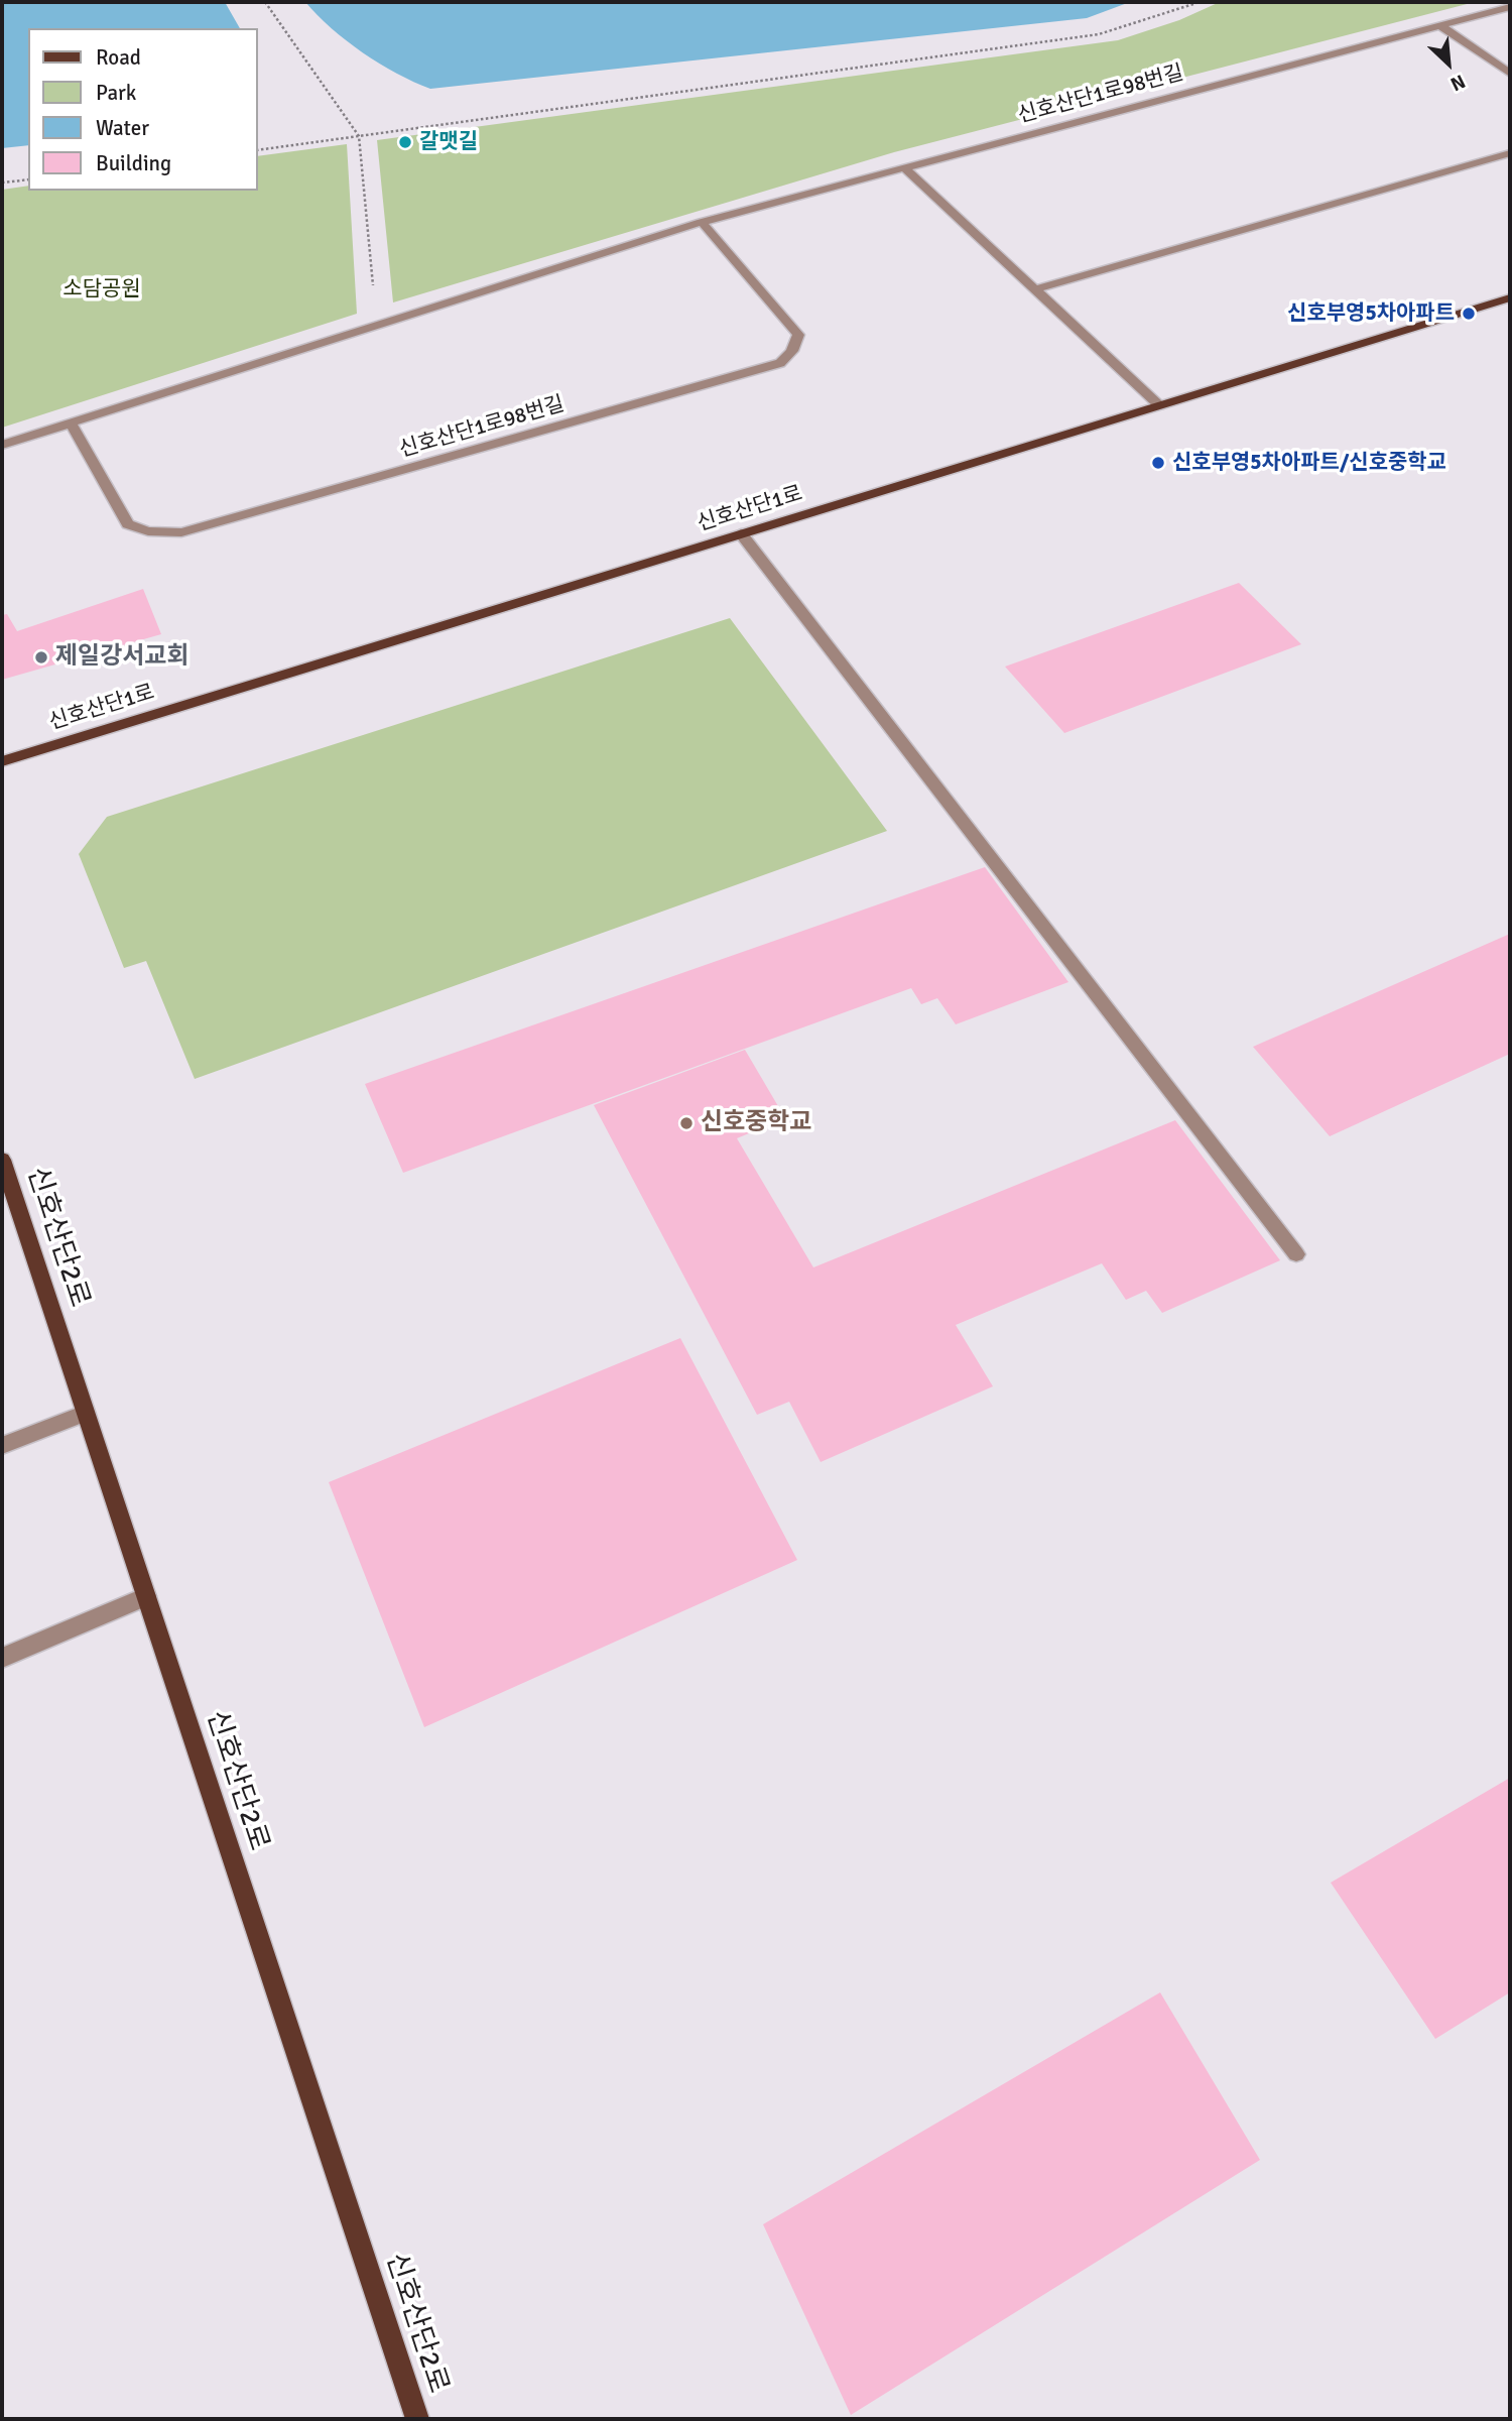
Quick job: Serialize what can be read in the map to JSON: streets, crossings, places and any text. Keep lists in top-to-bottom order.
{
  "streets": {
    "main road": ["신호산단1로", "신호산단2로"],
    "street": ["신호산단1로98번길"]
  },
  "parks": ["소담공원"],
  "places": [
    "갈맷길",
    "신호부영5차아파트",
    "신호부영5차아파트/신호중학교",
    "제일강서교회",
    "신호중학교"
  ],
  "legend": [
    "Road",
    "Park",
    "Water",
    "Building"
  ],
  "north": "bottom right"
}
